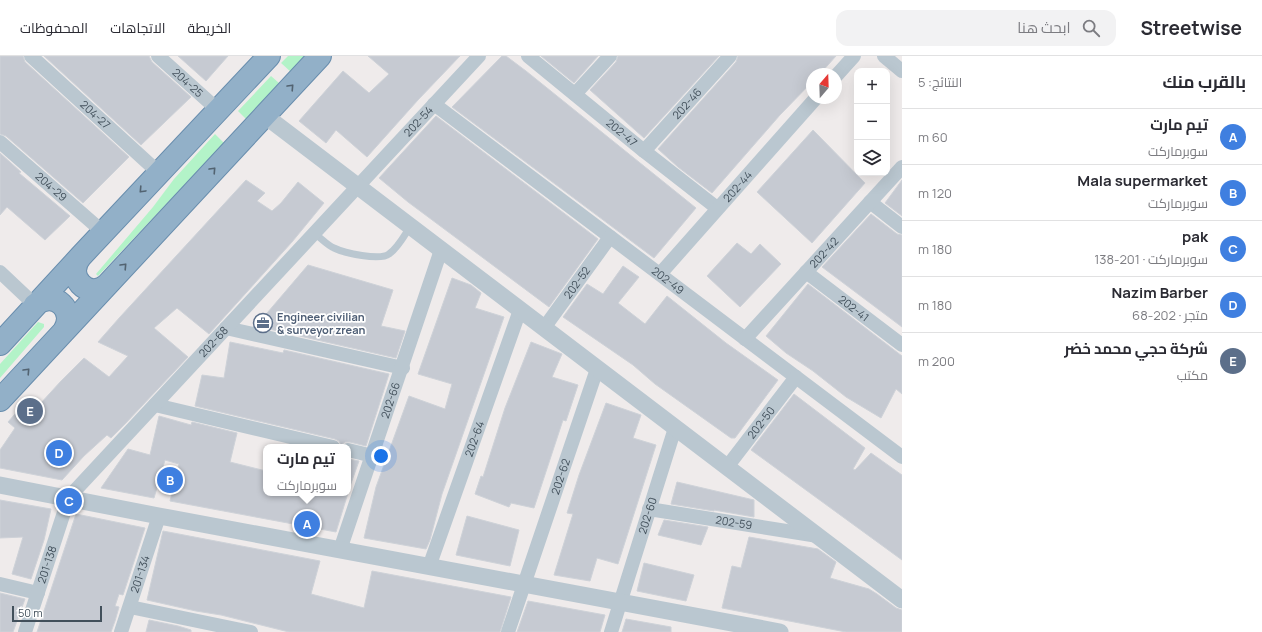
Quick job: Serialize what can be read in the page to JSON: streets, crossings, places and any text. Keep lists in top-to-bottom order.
{
  "streets": {
    "street": [
      "204-25",
      "202-46",
      "204-27",
      "202-54",
      "202-47",
      "202-44",
      "204-29",
      "202-42",
      "202-49",
      "202-52",
      "202-41",
      "202-68",
      "202-66",
      "202-50",
      "202-64",
      "202-62",
      "202-60",
      "202-59",
      "201-138",
      "201-134"
    ]
  },
  "crossings": [
    ["202-46", "202-47"],
    ["202-54", "202-49"],
    ["202-54", "202-68"],
    ["202-47", "202-44"],
    ["202-44", "202-49"],
    ["202-42", "202-49"],
    ["202-42", "202-41"],
    ["202-49", "202-52"],
    ["202-49", "202-50"],
    ["202-68", "201-138"],
    ["202-60", "202-59"]
  ],
  "places": {
    "office": ["Engineer civilian & surveyor zrean"]
  },
  "scale_bar": "50 m",
  "north": "top",
  "page": {
    "header": "Streetwise",
    "search": "ابحث هنا",
    "nav": ["الخريطة", "الاتجاهات", "المحفوظات"],
    "heading": ["بالقرب منك", "النتائج: 5"],
    "map_buttons": ["+", "−"],
    "list": [
      {
        "mark": "A",
        "name": "تيم مارت",
        "note": "سوبرماركت",
        "value": "60 m"
      },
      {
        "mark": "B",
        "name": "Mala supermarket",
        "note": "سوبرماركت",
        "value": "120 m"
      },
      {
        "mark": "C",
        "name": "pak",
        "note": "سوبرماركت · 201-138",
        "value": "180 m"
      },
      {
        "mark": "D",
        "name": "Nazim Barber",
        "note": "متجر · 202-68",
        "value": "180 m"
      },
      {
        "mark": "E",
        "name": "شركة حجي محمد خضر",
        "note": "مكتب",
        "value": "200 m"
      }
    ],
    "pins": [
      "E",
      "D",
      "B",
      "C",
      "A"
    ],
    "popup": ["تيم مارت", "سوبرماركت"],
    "scale": "50 m"
  }
}
